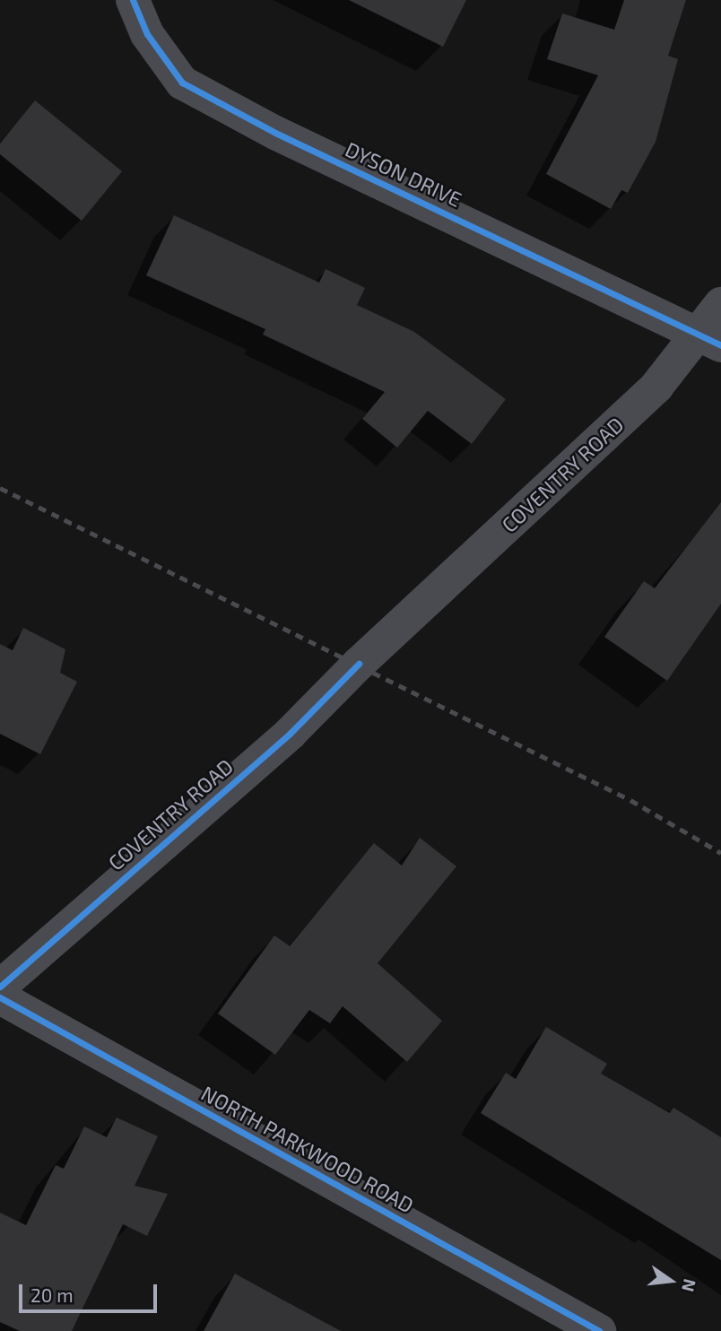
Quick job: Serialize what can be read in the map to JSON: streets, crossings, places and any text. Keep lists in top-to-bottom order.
{
  "streets": {
    "street": ["DYSON DRIVE", "COVENTRY ROAD", "NORTH PARKWOOD ROAD"]
  },
  "crossings": [
    ["DYSON DRIVE", "COVENTRY ROAD"]
  ],
  "scale_bar": "20 m",
  "north": "right"
}
